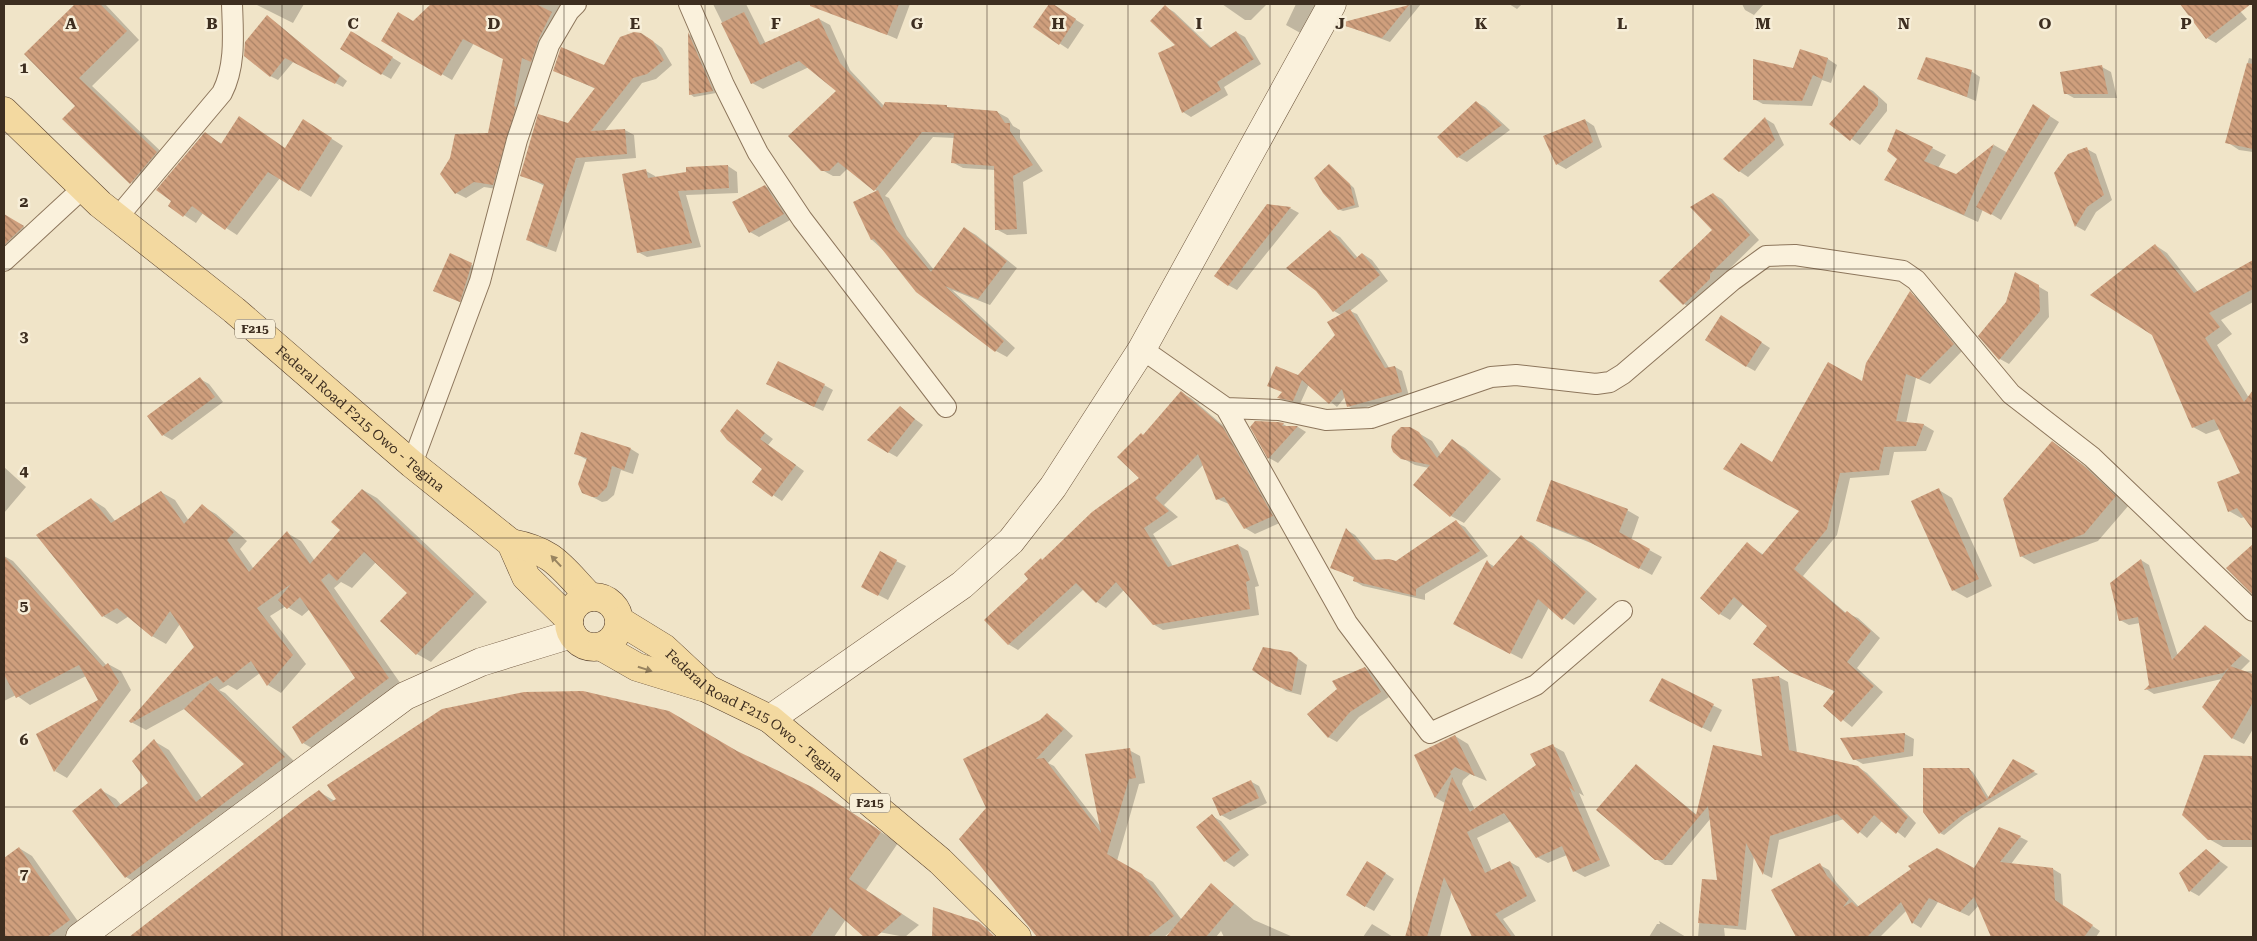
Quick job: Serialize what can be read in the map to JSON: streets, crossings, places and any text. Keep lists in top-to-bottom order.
{
  "streets": {
    "main road": ["F215", "Federal Road F215 Owo - Tegina"]
  },
  "crossings": [
    ["F215", "Federal Road F215 Owo - Tegina"]
  ],
  "grid": {
    "columns": [
      "A",
      "B",
      "C",
      "D",
      "E",
      "F",
      "G",
      "H",
      "I",
      "J",
      "K",
      "L",
      "M",
      "N",
      "O",
      "P"
    ],
    "rows": [
      "1",
      "2",
      "3",
      "4",
      "5",
      "6",
      "7"
    ]
  }
}
